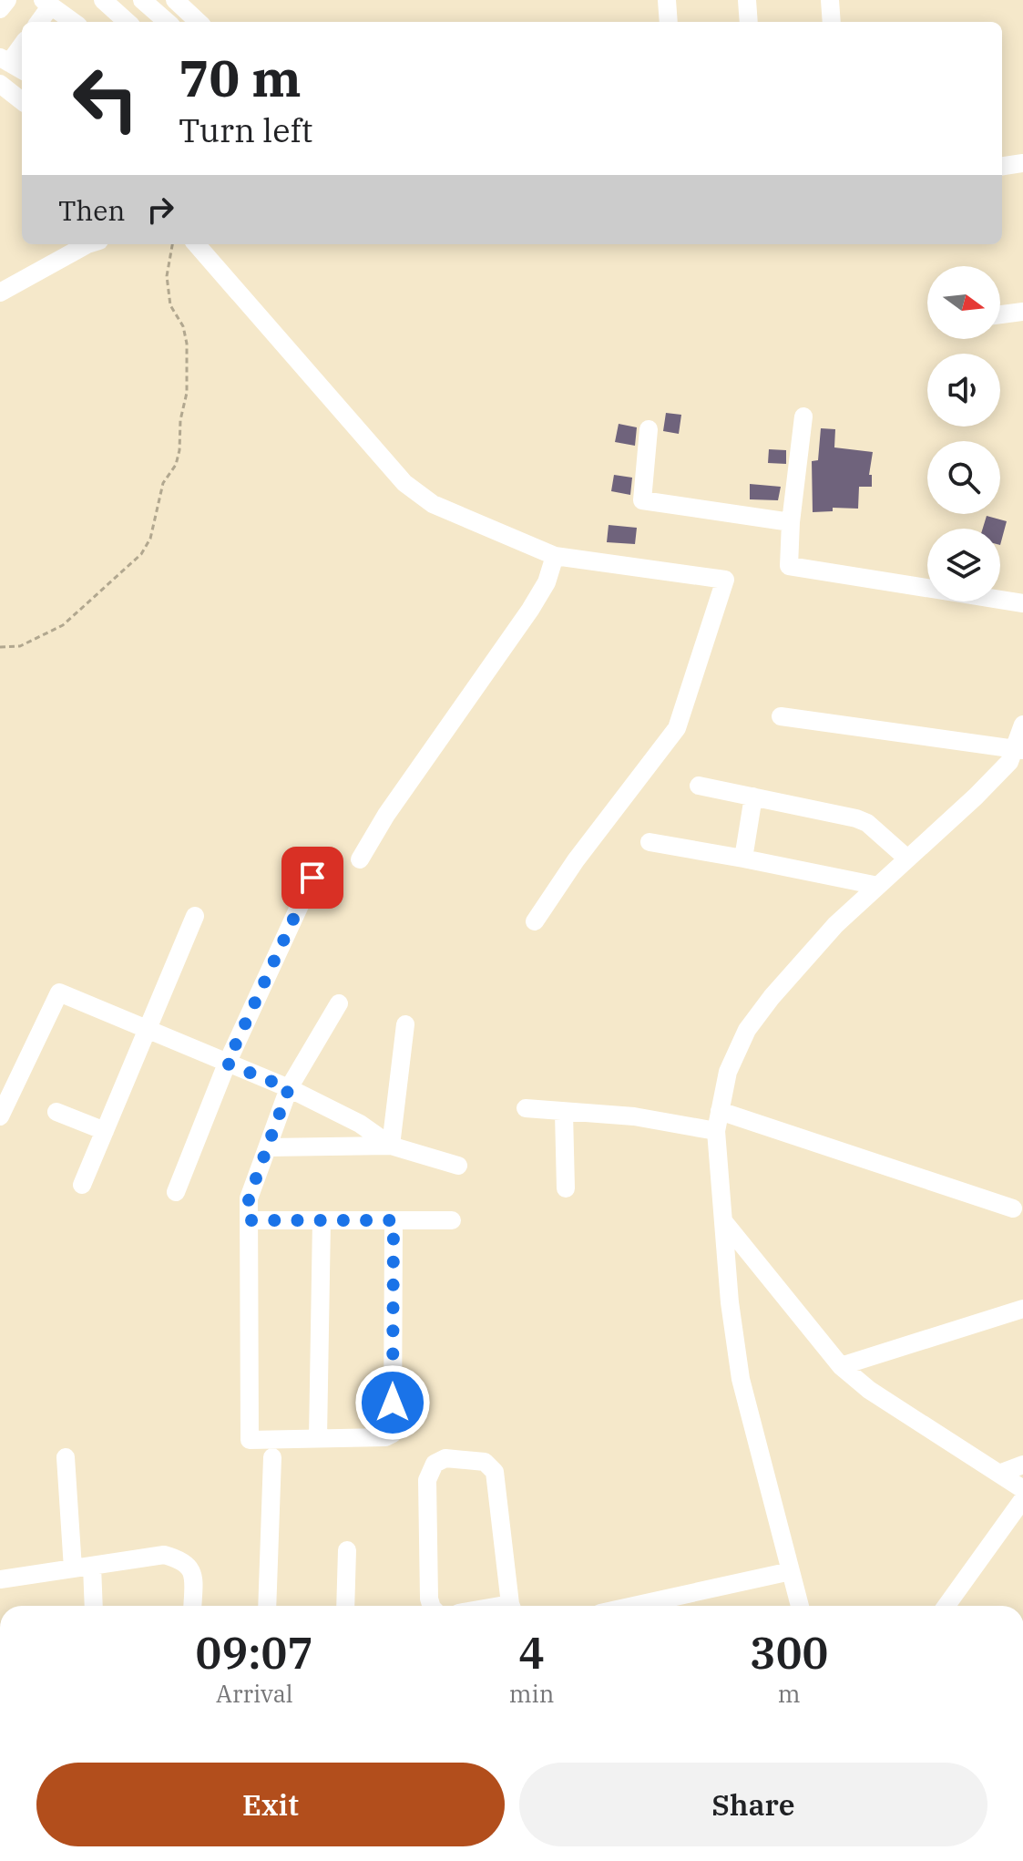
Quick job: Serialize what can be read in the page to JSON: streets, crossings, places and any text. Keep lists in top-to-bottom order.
{
  "north": "right",
  "page": {
    "turn": ["70 m", "Turn left"],
    "then": "Then",
    "eta": [
      "09:07",
      "Arrival",
      "4",
      "min",
      "300",
      "m"
    ],
    "buttons": ["Exit", "Share"]
  }
}
